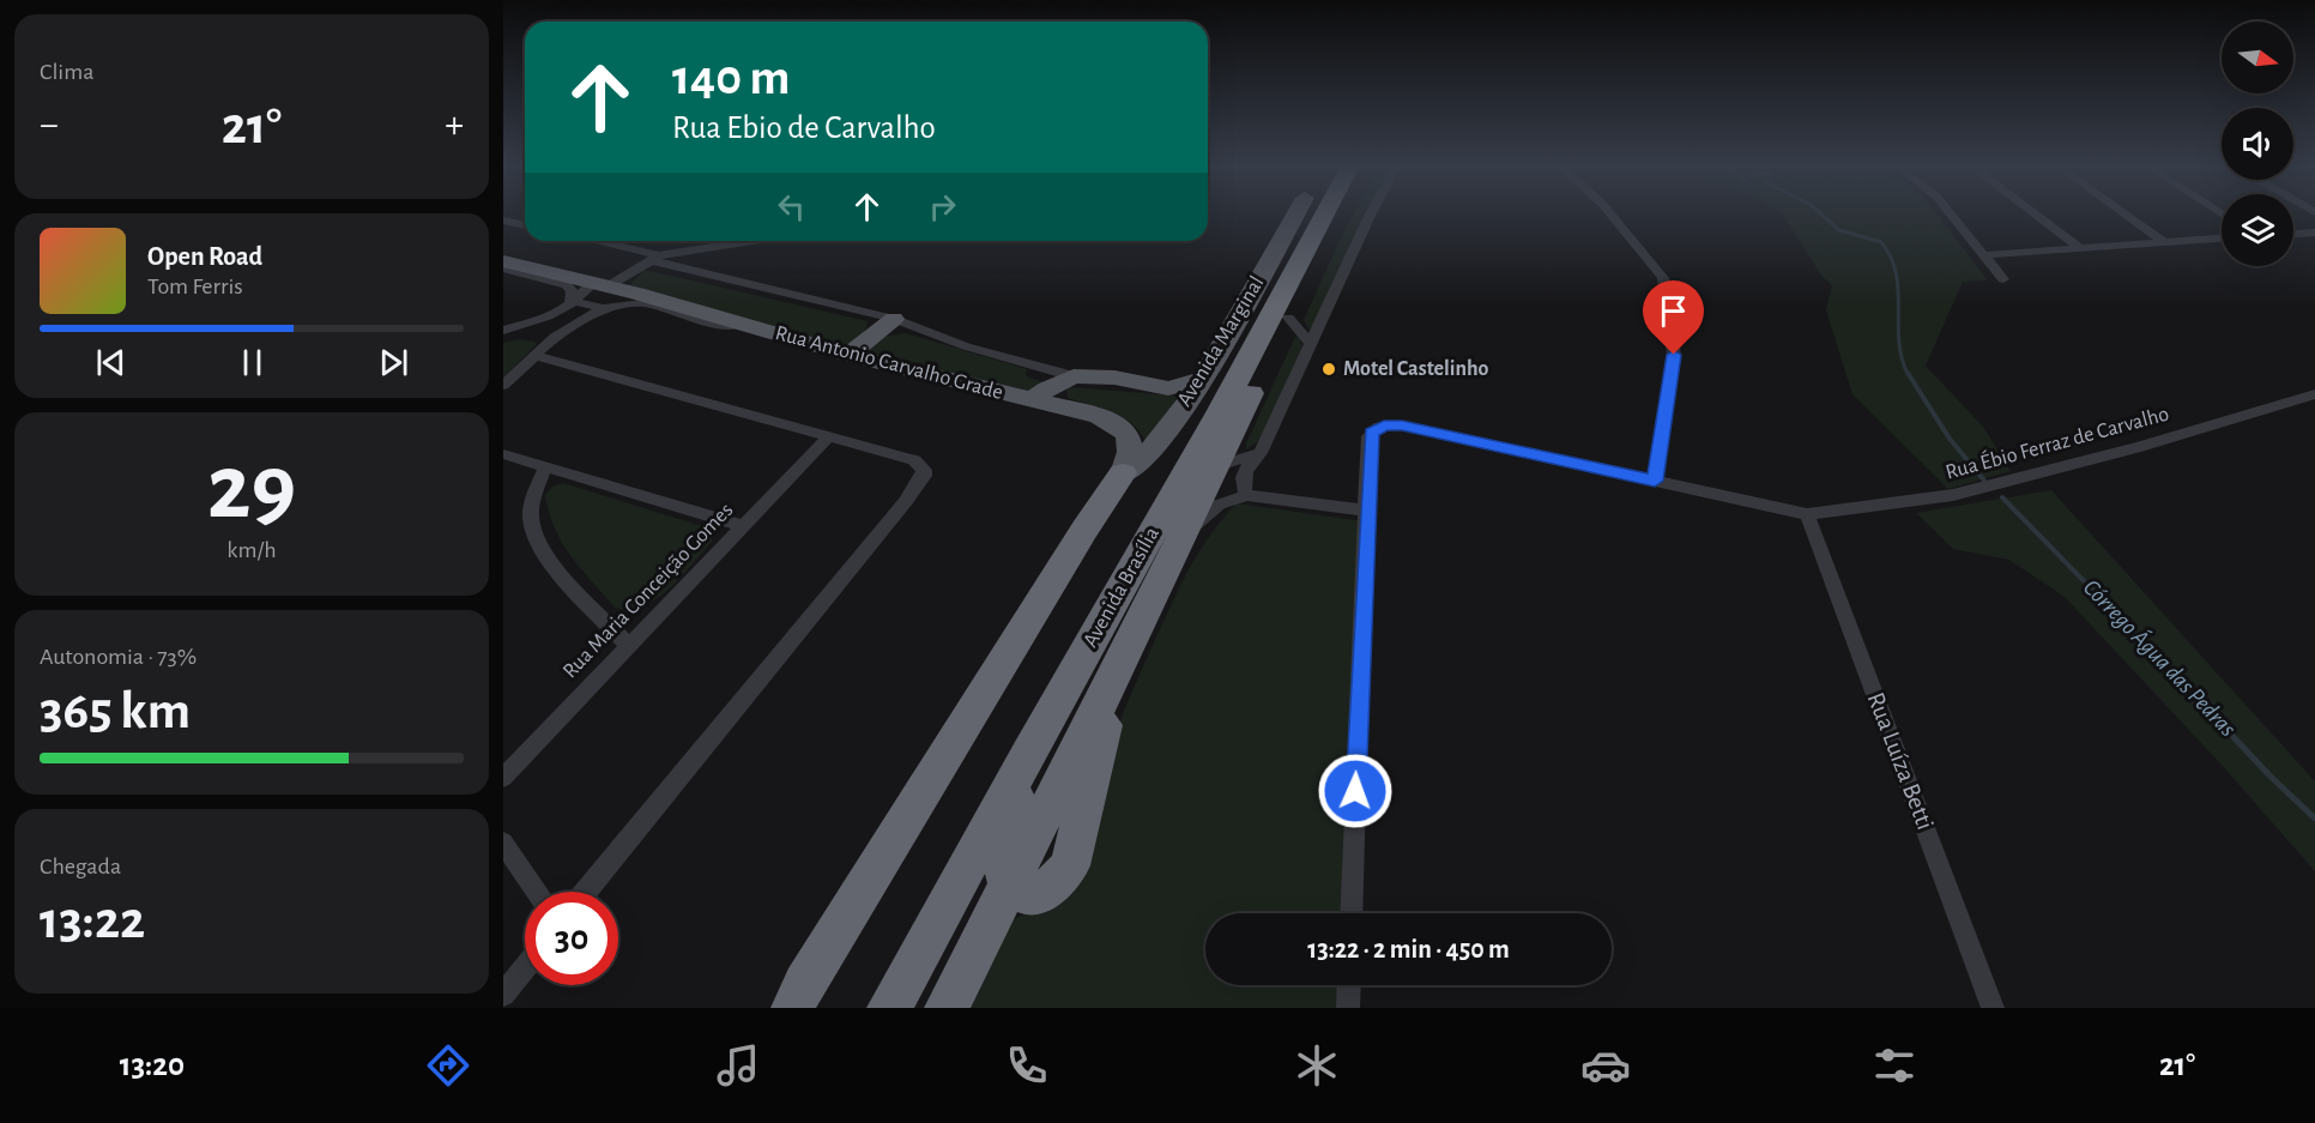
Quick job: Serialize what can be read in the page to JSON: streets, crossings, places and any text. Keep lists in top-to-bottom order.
{
  "streets": {
    "highway": ["Avenida Brasília"],
    "main road": ["Avenida Marginal", "Rua Antonio Carvalho Grade"],
    "street": ["Rua Ébio Ferraz de Carvalho", "Rua Maria Conceição Gomes", "Rua Luíza Betti"]
  },
  "crossings": [
    ["Avenida Marginal", "Rua Antonio Carvalho Grade"],
    ["Rua Ébio Ferraz de Carvalho", "Rua Luíza Betti"]
  ],
  "water": ["Córrego Água das Pedras"],
  "places": ["Motel Castelinho"],
  "north": "right",
  "page": {
    "tile": [
      "Clima",
      ["29", "km/h"],
      ["Autonomia · 73%", "365 km"],
      ["Chegada", "13:22"]
    ],
    "turn": ["140 m", "Rua Ebio de Carvalho"],
    "heat": ["−", "21°", "+"],
    "song": ["Open Road", "Tom Ferris"],
    "limit": "30",
    "trip": "13:22 · 2 min · 450 m",
    "tabs": ["13:20", "21°"]
  }
}
